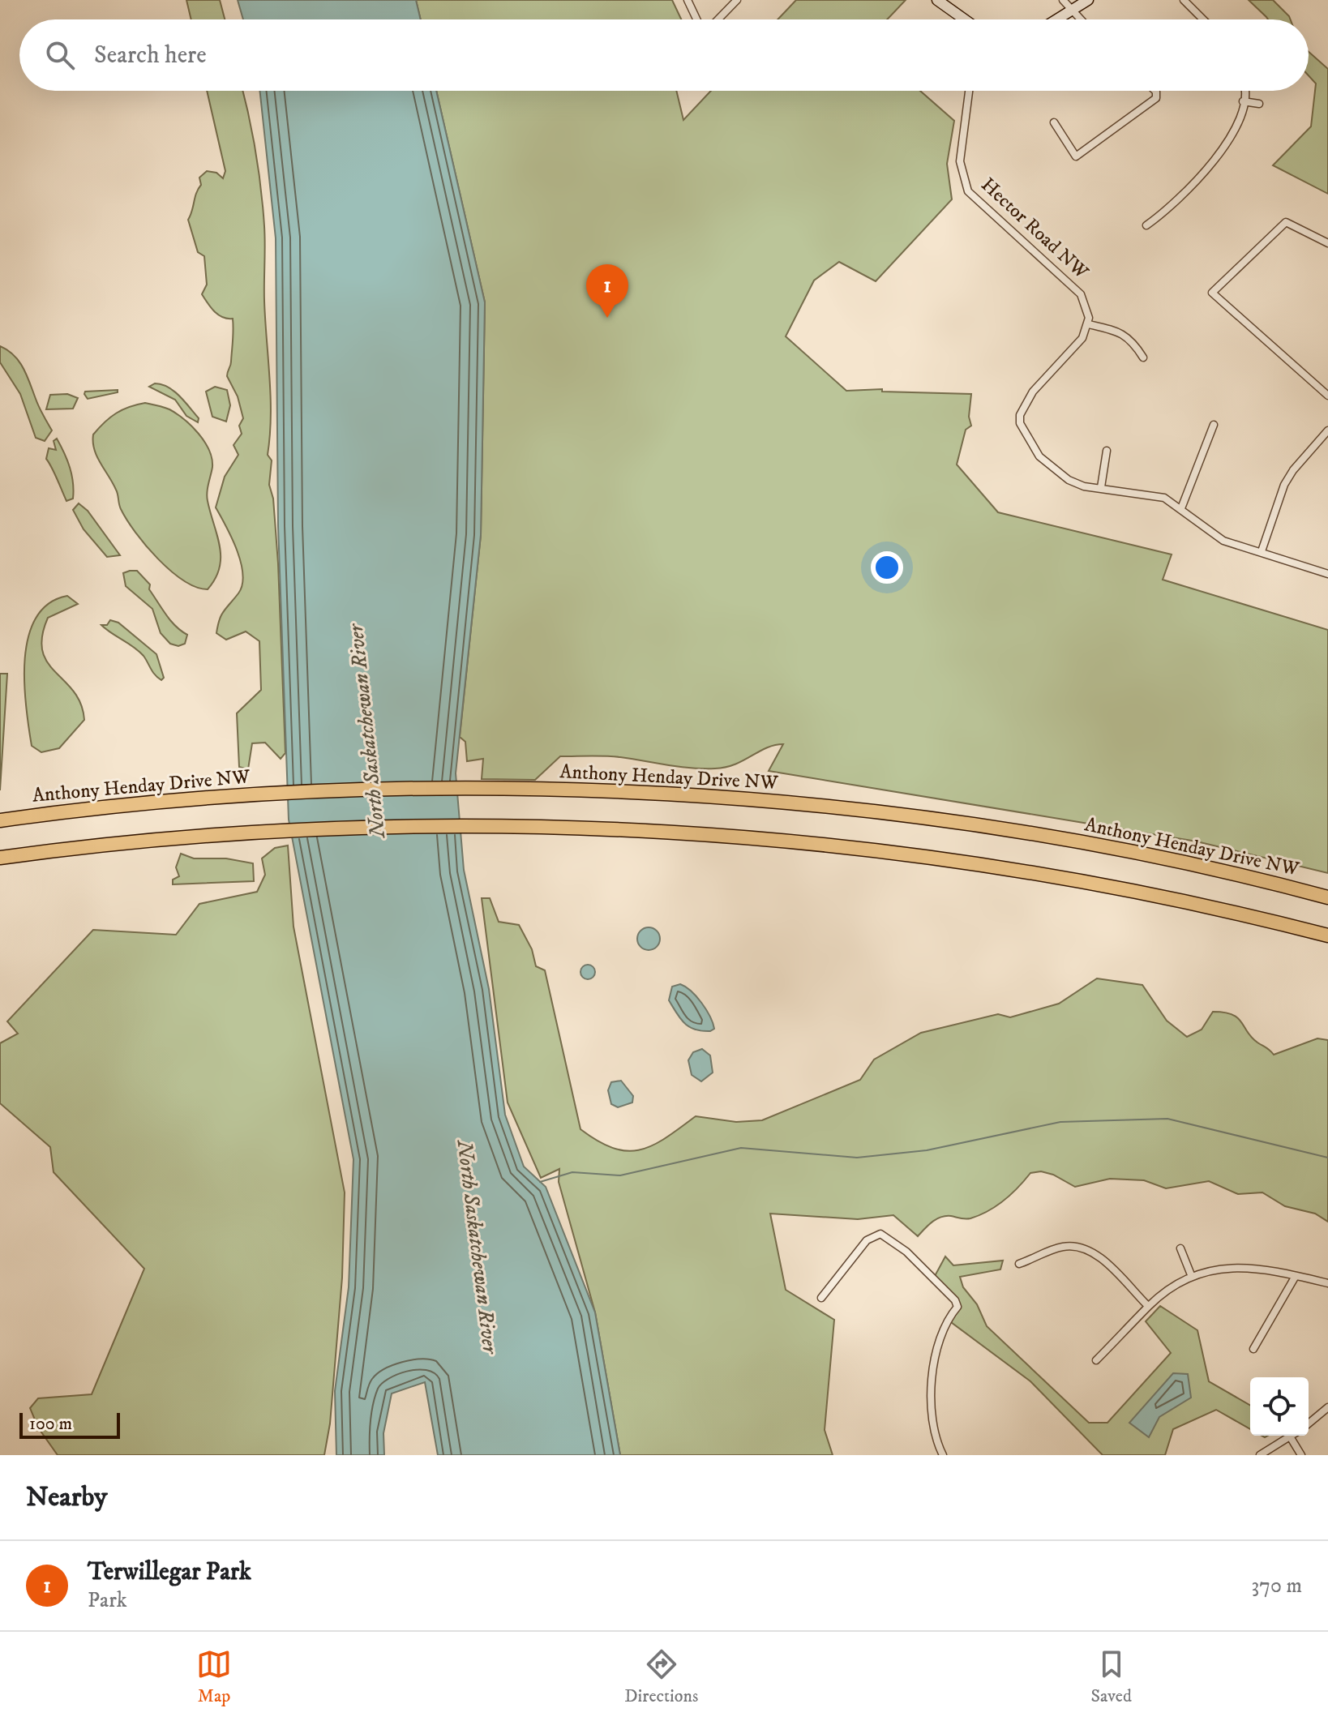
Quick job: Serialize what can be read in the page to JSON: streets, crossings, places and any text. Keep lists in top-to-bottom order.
{
  "streets": {
    "highway": ["Anthony Henday Drive NW"],
    "street": ["Hector Road NW"]
  },
  "water": ["North Saskatchewan River"],
  "scale_bar": "100 m",
  "page": {
    "search": "Search here",
    "pins": "1",
    "scale": "100 m",
    "heading": "Nearby",
    "list": [
      {
        "mark": "1",
        "name": "Terwillegar Park",
        "note": "Park",
        "value": "370 m"
      }
    ],
    "nav": ["Map", "Directions", "Saved"]
  }
}
